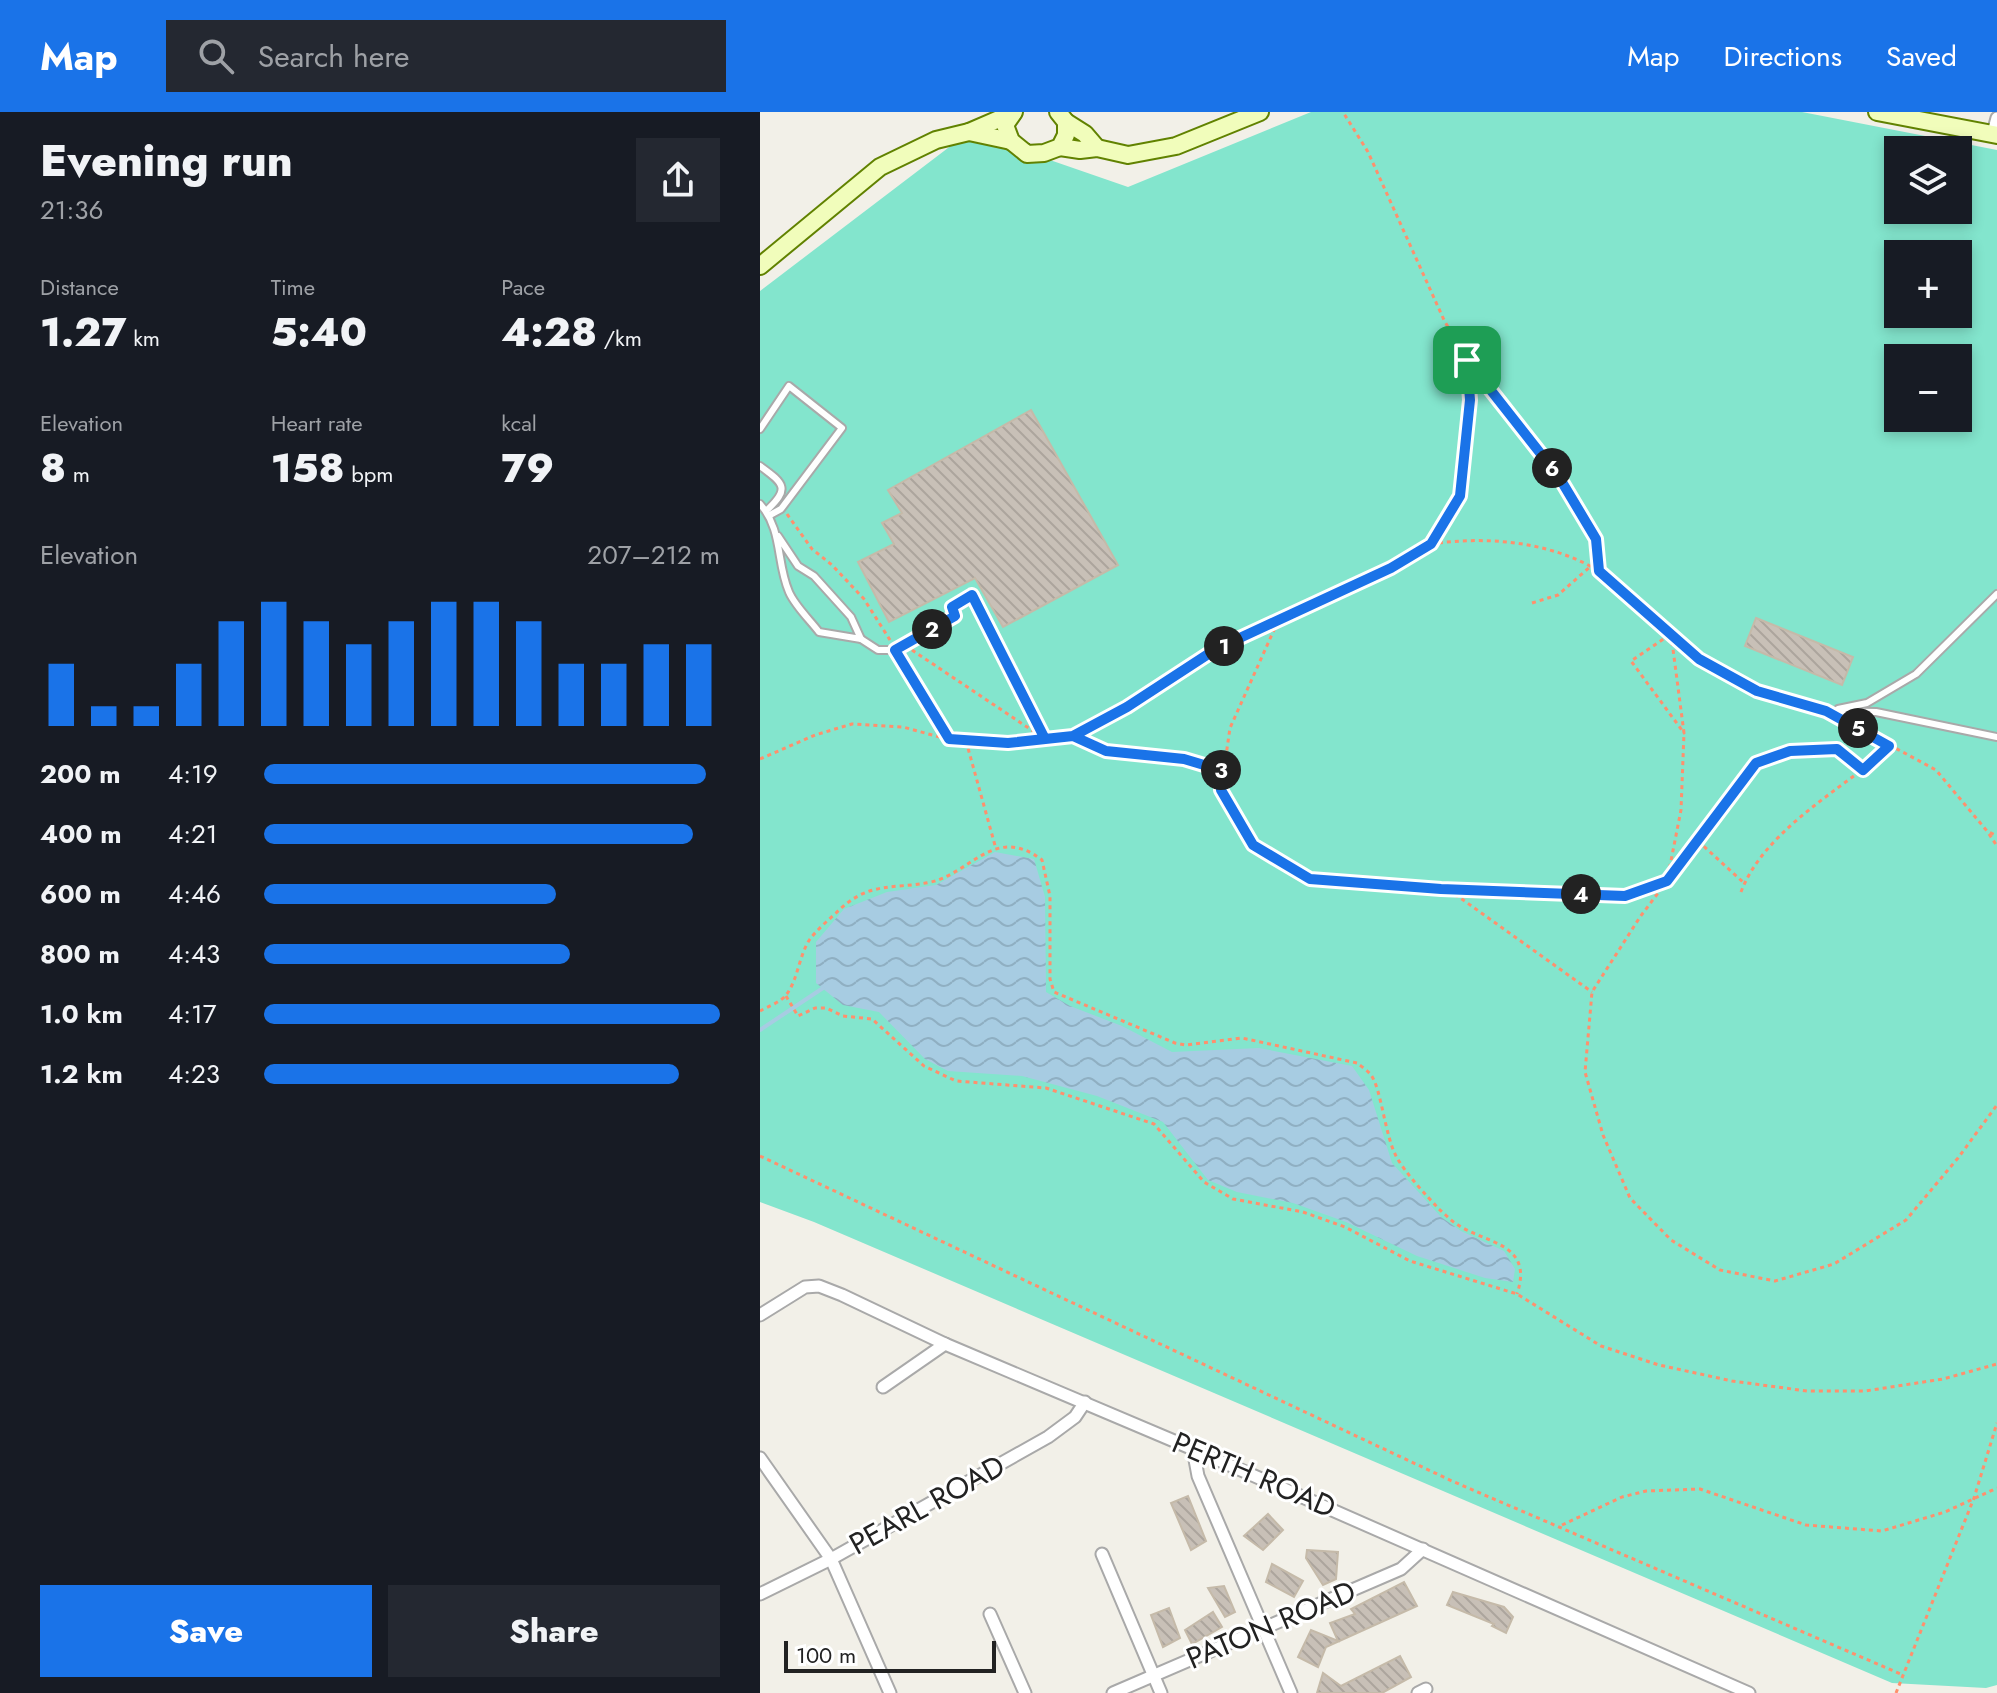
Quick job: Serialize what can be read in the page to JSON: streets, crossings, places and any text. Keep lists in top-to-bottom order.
{
  "streets": {
    "street": ["PERTH ROAD", "PEARL ROAD", "PATON ROAD"]
  },
  "crossings": [
    ["PERTH ROAD", "PEARL ROAD"],
    ["PERTH ROAD", "PATON ROAD"]
  ],
  "scale_bar": "100 m",
  "page": {
    "header": "Map",
    "search": "Search here",
    "nav": ["Map", "Directions", "Saved"],
    "heading": ["Evening run", "21:36"],
    "map_buttons": ["+", "−"],
    "stats": [
      ["Distance", "1.27 km"],
      ["Time", "5:40"],
      ["Pace", "4:28 /km"],
      ["Elevation", "8 m"],
      ["Heart rate", "158 bpm"],
      ["kcal", "79"]
    ],
    "pins": [
      "6",
      "2",
      "1",
      "5",
      "3",
      "4"
    ],
    "chart": ["Elevation", "207–212 m"],
    "list": [
      {
        "name": "200 m",
        "note": "4:19"
      },
      {
        "name": "400 m",
        "note": "4:21"
      },
      {
        "name": "600 m",
        "note": "4:46"
      },
      {
        "name": "800 m",
        "note": "4:43"
      },
      {
        "name": "1.0 km",
        "note": "4:17"
      },
      {
        "name": "1.2 km",
        "note": "4:23"
      }
    ],
    "buttons": ["Save", "Share"],
    "scale": "100 m"
  }
}
